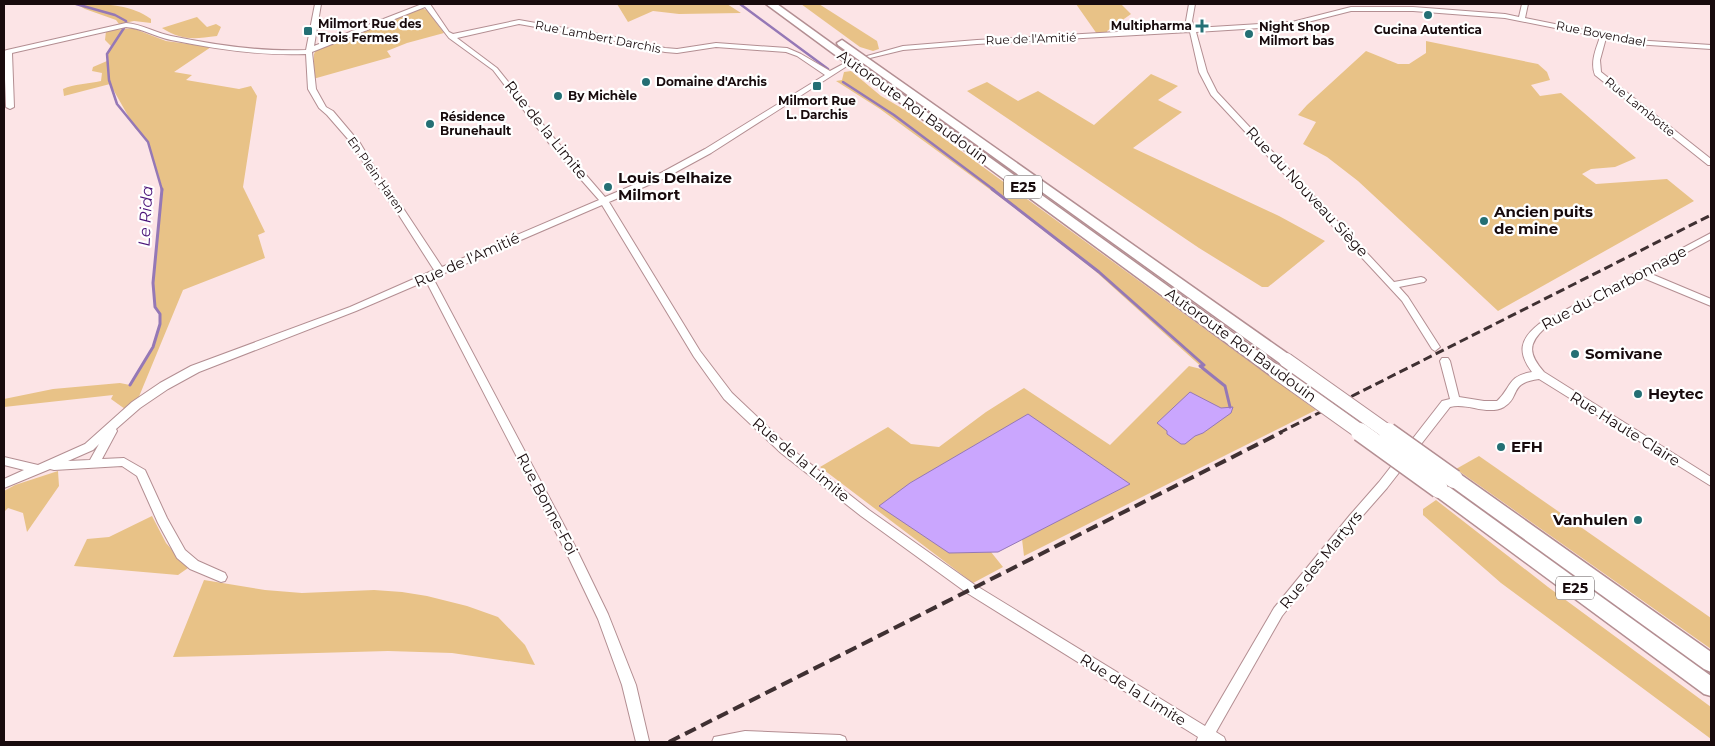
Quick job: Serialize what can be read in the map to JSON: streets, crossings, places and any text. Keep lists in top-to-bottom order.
{
  "streets": {
    "highway": ["Autoroute Roi Baudouin", "E25"],
    "street": [
      "Rue Bovendael",
      "Rue Lambert Darchis",
      "Rue de l'Amitié",
      "Rue Lambotte",
      "Rue de la Limite",
      "En Plein Haren",
      "Rue du Nouveau Siège",
      "Rue du Charbonnage",
      "Rue Haute Claire",
      "Rue Bonne-Foi",
      "Rue des Martyrs"
    ]
  },
  "crossings": [
    ["Rue Bovendael", "Rue de l'Amitié"],
    ["Rue Bovendael", "Rue Lambotte"],
    ["Rue Lambert Darchis", "Rue de l'Amitié"],
    ["Rue Lambert Darchis", "Rue de la Limite"],
    ["Rue de l'Amitié", "Rue de la Limite"],
    ["Rue de l'Amitié", "En Plein Haren"],
    ["Rue de l'Amitié", "Rue du Nouveau Siège"],
    ["Rue de l'Amitié", "Rue Bonne-Foi"],
    ["Rue de la Limite", "Rue des Martyrs"],
    ["Rue du Charbonnage", "Rue Haute Claire"]
  ],
  "water": ["Le Rida"],
  "places": {
    "other": [
      "Cucina Autentica",
      "Night Shop Milmort bas",
      "Domaine d'Archis",
      "By Michèle",
      "Résidence Brunehault",
      "Louis Delhaize Milmort",
      "Ancien puits de mine",
      "Somivane",
      "Heytec",
      "EFH",
      "Vanhulen"
    ],
    "health": ["Multipharma"],
    "transit": ["Milmort Rue des Trois Fermes", "Milmort Rue L. Darchis"]
  }
}
